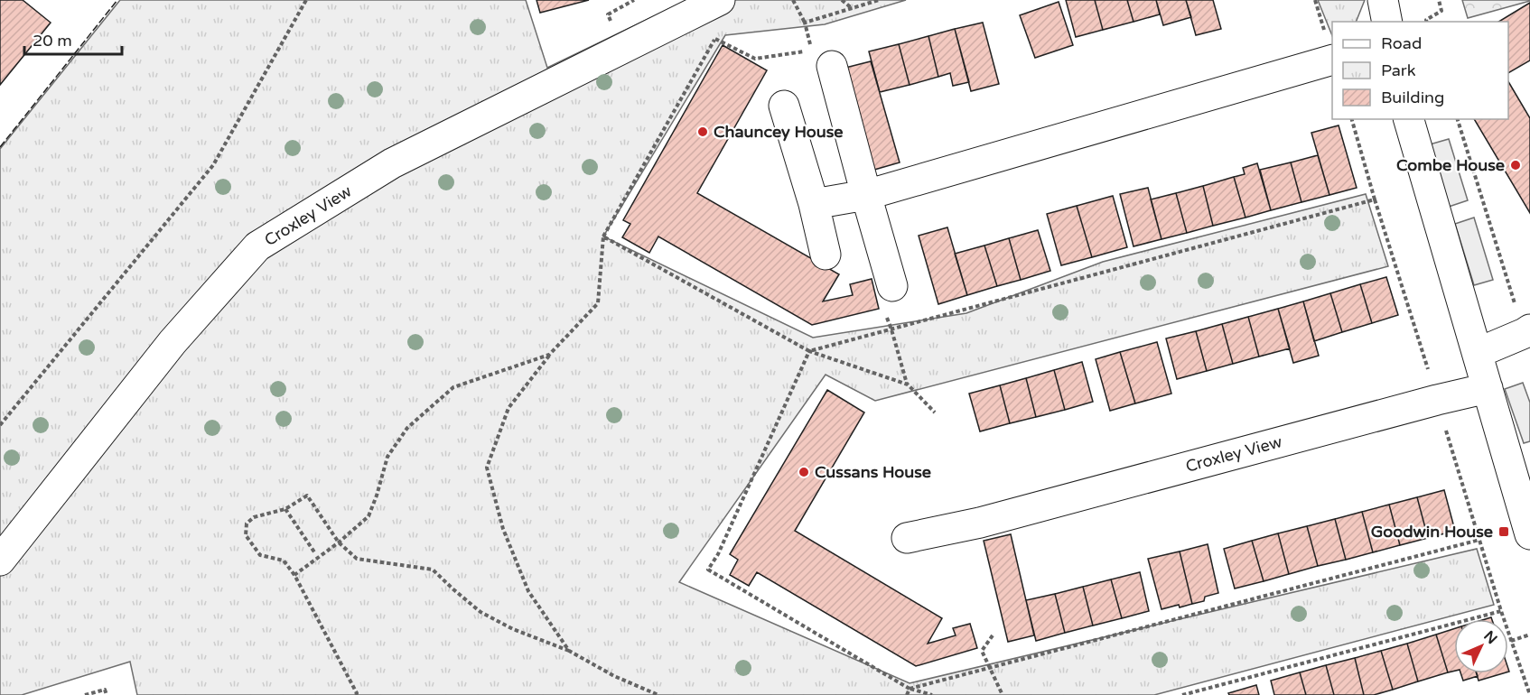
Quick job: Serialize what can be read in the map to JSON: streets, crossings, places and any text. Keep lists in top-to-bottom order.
{
  "streets": {
    "street": ["Croxley View"]
  },
  "places": {
    "other": ["Chauncey House", "Combe House", "Cussans House"],
    "transit": ["Goodwin House"]
  },
  "legend": ["Road", "Park", "Building"],
  "scale_bar": "20 m",
  "north": "top right"
}
